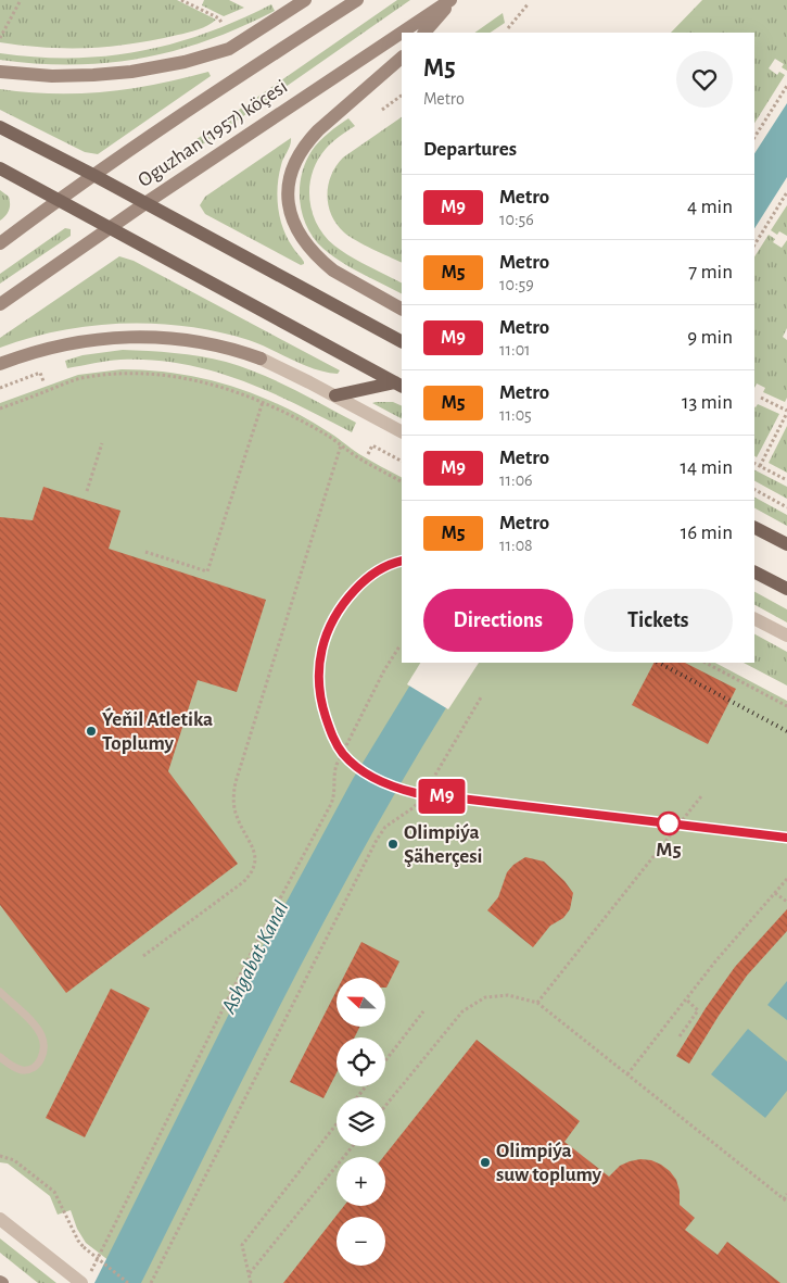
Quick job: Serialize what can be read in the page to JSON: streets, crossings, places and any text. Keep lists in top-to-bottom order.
{
  "streets": {
    "main road": ["Oguzhan (1957) köçesi"]
  },
  "water": ["Ashgabat Kanal"],
  "places": [
    "Ýeňil Atletika Toplumy",
    "M5",
    "Olimpiýa Şäherçesi",
    "Olimpiýa suw toplumy"
  ],
  "lines": ["metro line M9"],
  "north": "left",
  "page": {
    "on_map": "M9",
    "heading": [
      ["M5", "Metro"],
      "Departures"
    ],
    "list": [
      {
        "mark": "M9",
        "name": "Metro",
        "note": "10:56",
        "value": "4 min"
      },
      {
        "mark": "M5",
        "name": "Metro",
        "note": "10:59",
        "value": "7 min"
      },
      {
        "mark": "M9",
        "name": "Metro",
        "note": "11:01",
        "value": "9 min"
      },
      {
        "mark": "M5",
        "name": "Metro",
        "note": "11:05",
        "value": "13 min"
      },
      {
        "mark": "M9",
        "name": "Metro",
        "note": "11:06",
        "value": "14 min"
      },
      {
        "mark": "M5",
        "name": "Metro",
        "note": "11:08",
        "value": "16 min"
      }
    ],
    "buttons": ["Directions", "Tickets"],
    "map_buttons": ["+", "−"]
  }
}
